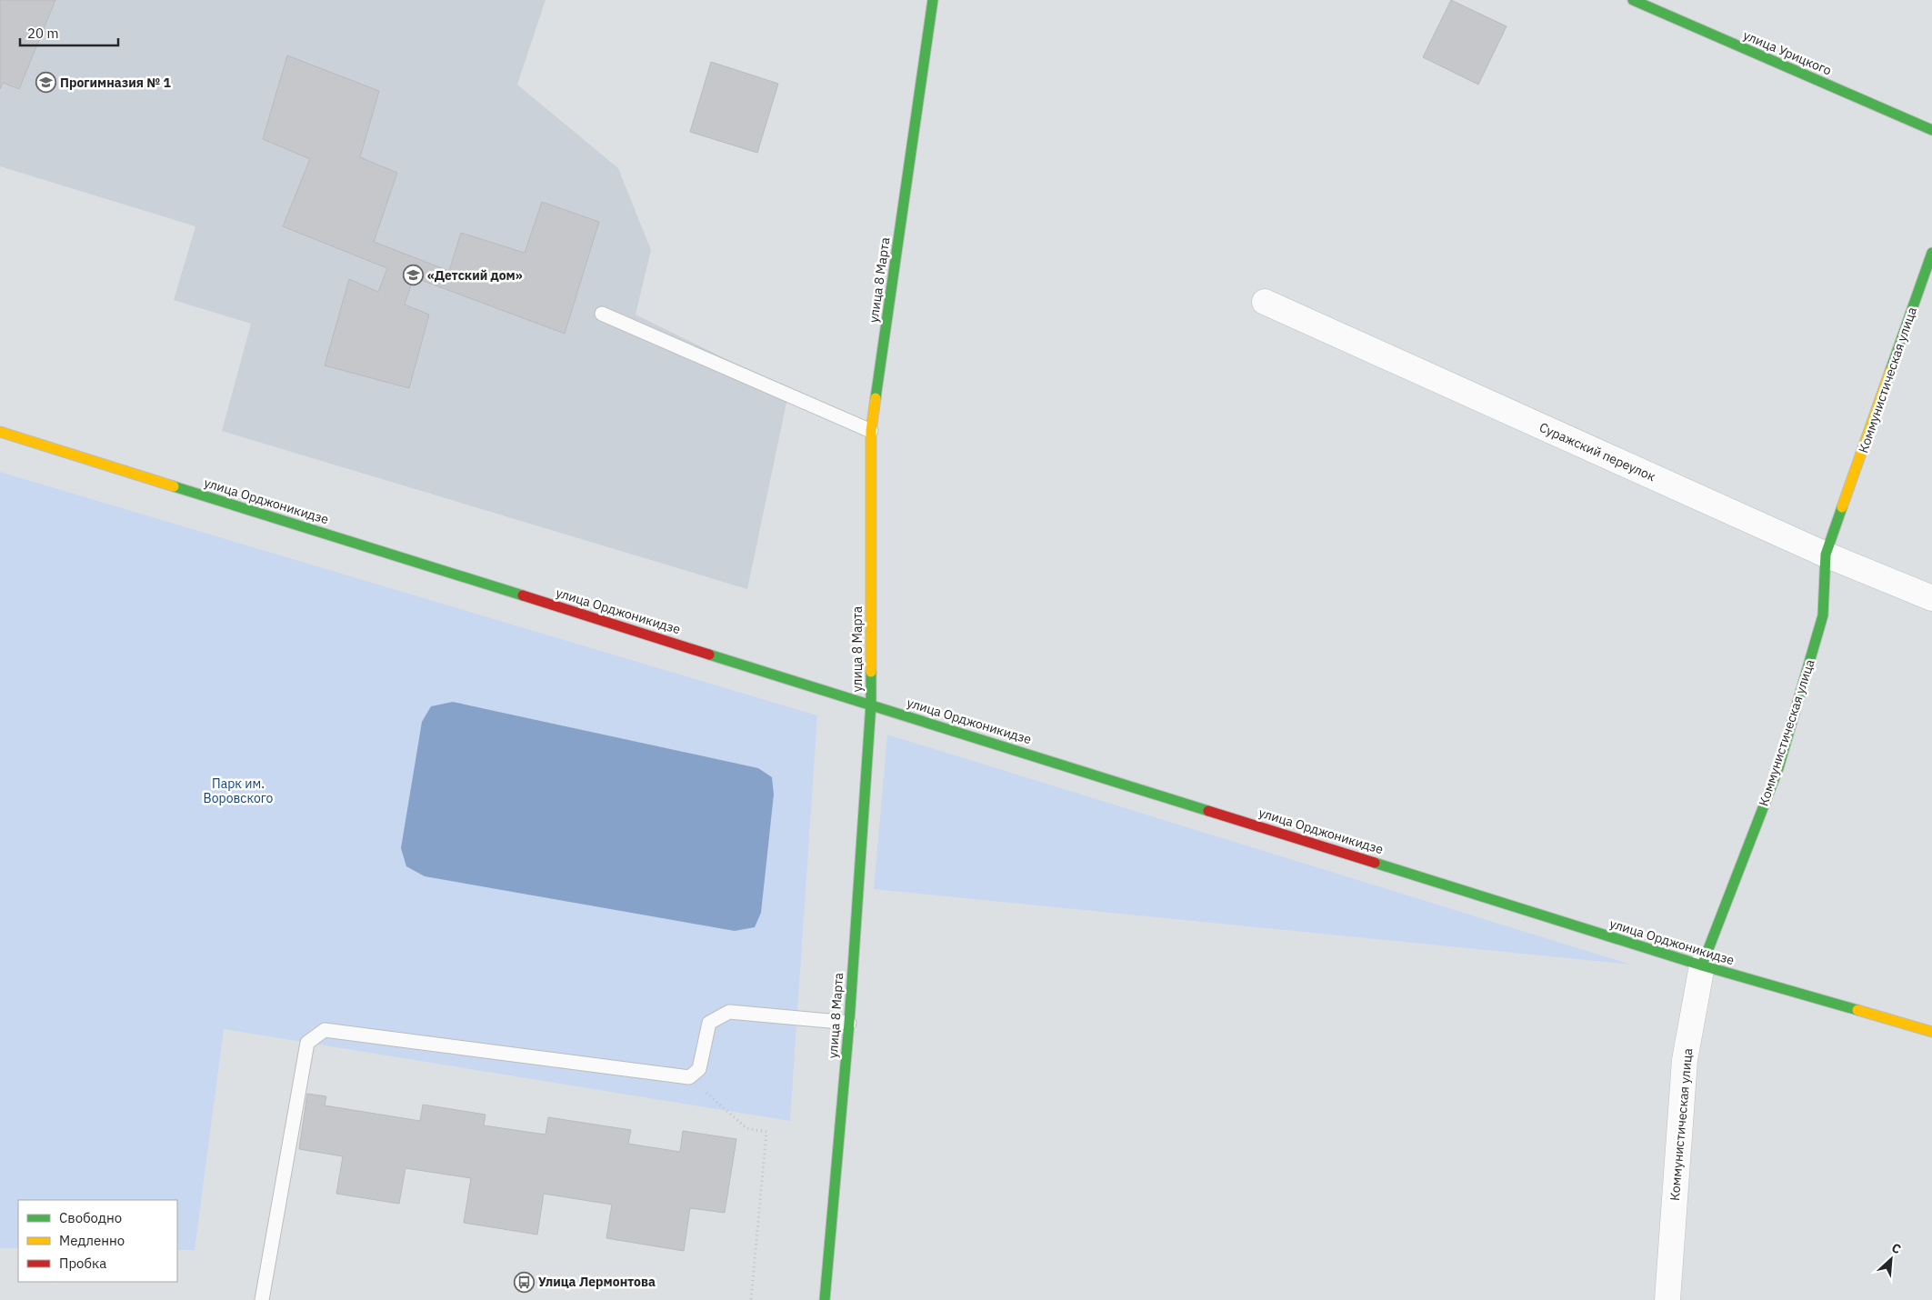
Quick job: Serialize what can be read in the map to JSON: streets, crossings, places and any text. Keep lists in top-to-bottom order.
{
  "streets": {
    "street": [
      "улица Урицкого",
      "улица 8 Марта",
      "Коммунистическая улица",
      "Суражский переулок",
      "улица Орджоникидзе"
    ]
  },
  "crossings": [
    ["улица 8 Марта", "улица Орджоникидзе"],
    ["Коммунистическая улица", "Суражский переулок"],
    ["Коммунистическая улица", "улица Орджоникидзе"]
  ],
  "parks": ["Парк им. Воровского"],
  "places": {
    "school or university": ["Прогимназия № 1", "«Детский дом»"],
    "bus stop": ["Улица Лермонтова"]
  },
  "legend": ["Свободно", "Медленно", "Пробка"],
  "scale_bar": "20 m",
  "north": "top right"
}
